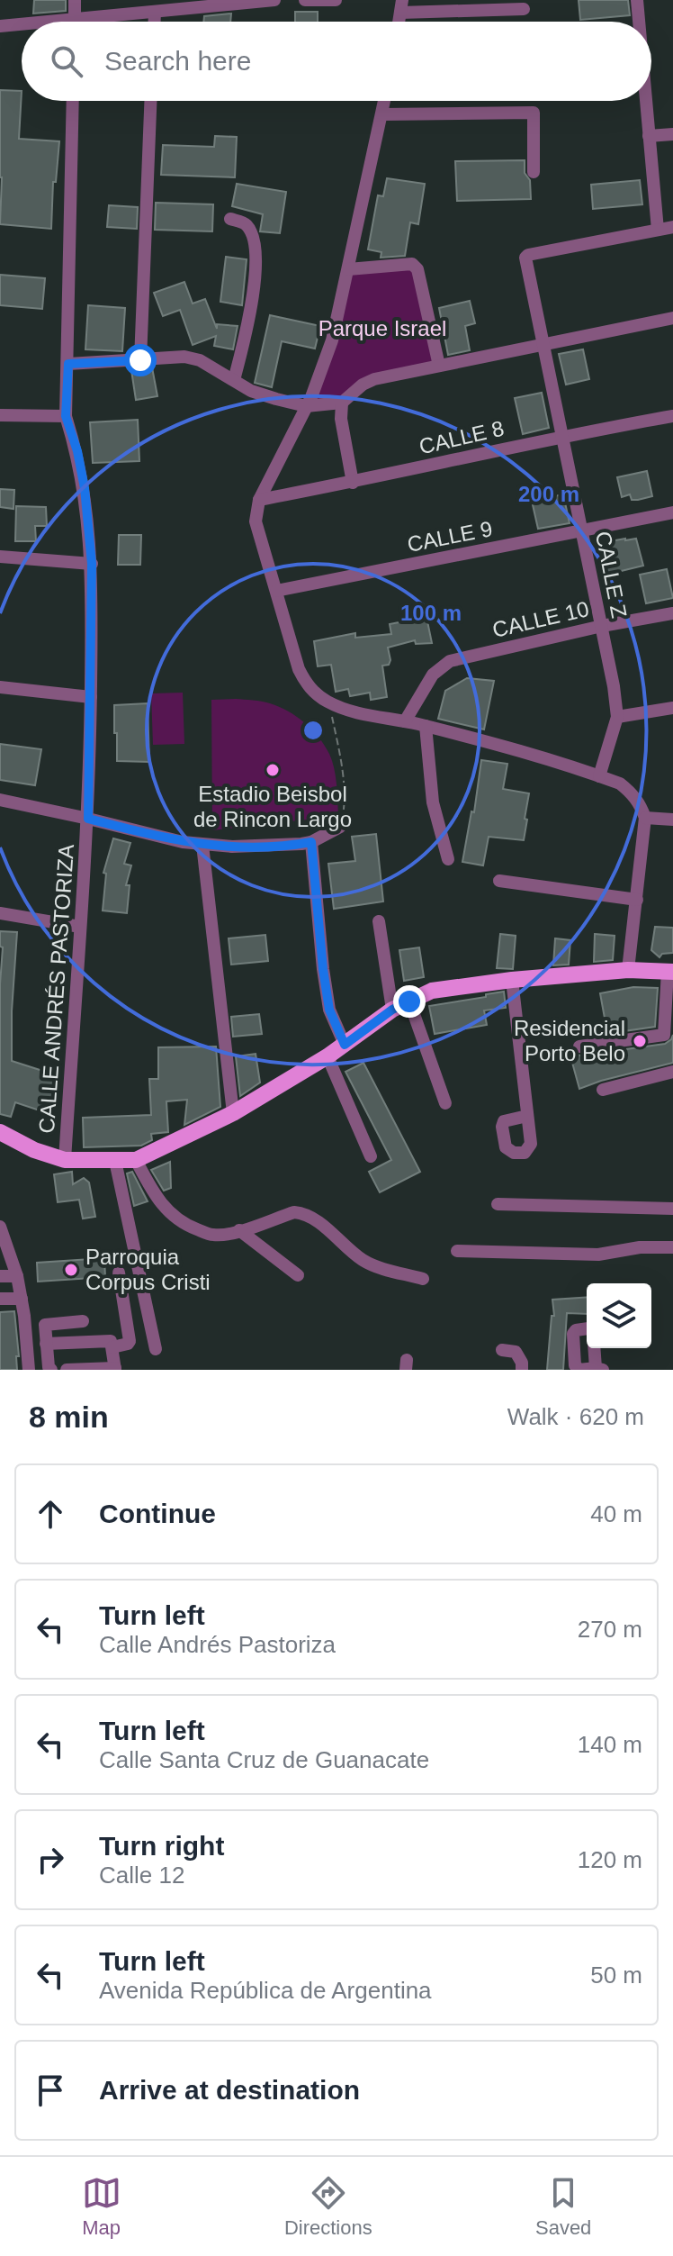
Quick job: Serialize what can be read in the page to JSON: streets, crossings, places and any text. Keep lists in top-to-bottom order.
{
  "streets": {
    "street": [
      "CALLE 8",
      "CALLE 9",
      "CALLE Z",
      "CALLE 10",
      "CALLE ANDRÉS PASTORIZA"
    ]
  },
  "crossings": [
    ["CALLE 8", "CALLE Z"],
    ["CALLE 9", "CALLE Z"],
    ["CALLE Z", "CALLE 10"]
  ],
  "parks": ["Parque Israel"],
  "places": ["Estadio Beisbol de Rincon Largo", "Residencial Porto Belo", "Parroquia Corpus Cristi"],
  "page": {
    "search": "Search here",
    "heading": ["8 min", "Walk · 620 m"],
    "list": [
      ["Continue", "40 m"],
      ["Turn left", "Calle Andrés Pastoriza", "270 m"],
      ["Turn left", "Calle Santa Cruz de Guanacate", "140 m"],
      ["Turn right", "Calle 12", "120 m"],
      ["Turn left", "Avenida República de Argentina", "50 m"],
      "Arrive at destination"
    ],
    "nav": ["Map", "Directions", "Saved"]
  },
  "rings": ["200 m", "100 m"]
}
